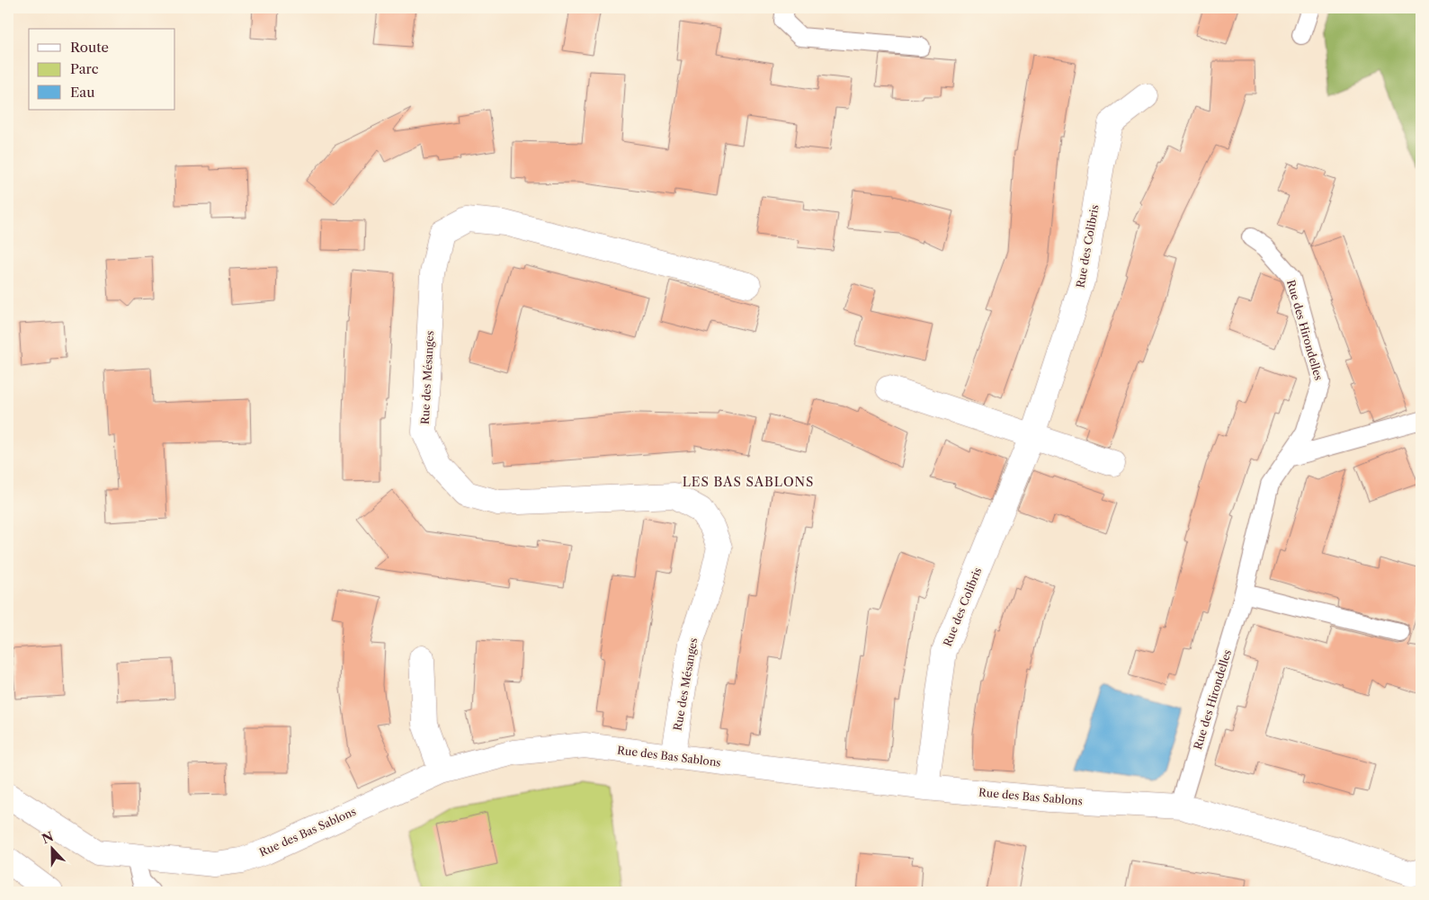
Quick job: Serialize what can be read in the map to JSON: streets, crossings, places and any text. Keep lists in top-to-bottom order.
{
  "streets": {
    "street": ["Rue des Colibris", "Rue des Mésanges", "Rue des Bas Sablons"],
    "lane": ["Rue des Hirondelles"]
  },
  "crossings": [
    ["Rue des Colibris", "Rue des Bas Sablons"],
    ["Rue des Hirondelles", "Rue des Bas Sablons"],
    ["Rue des Mésanges", "Rue des Bas Sablons"]
  ],
  "districts": ["LES BAS SABLONS"],
  "legend": ["Route", "Parc", "Eau"],
  "north": "top"
}
